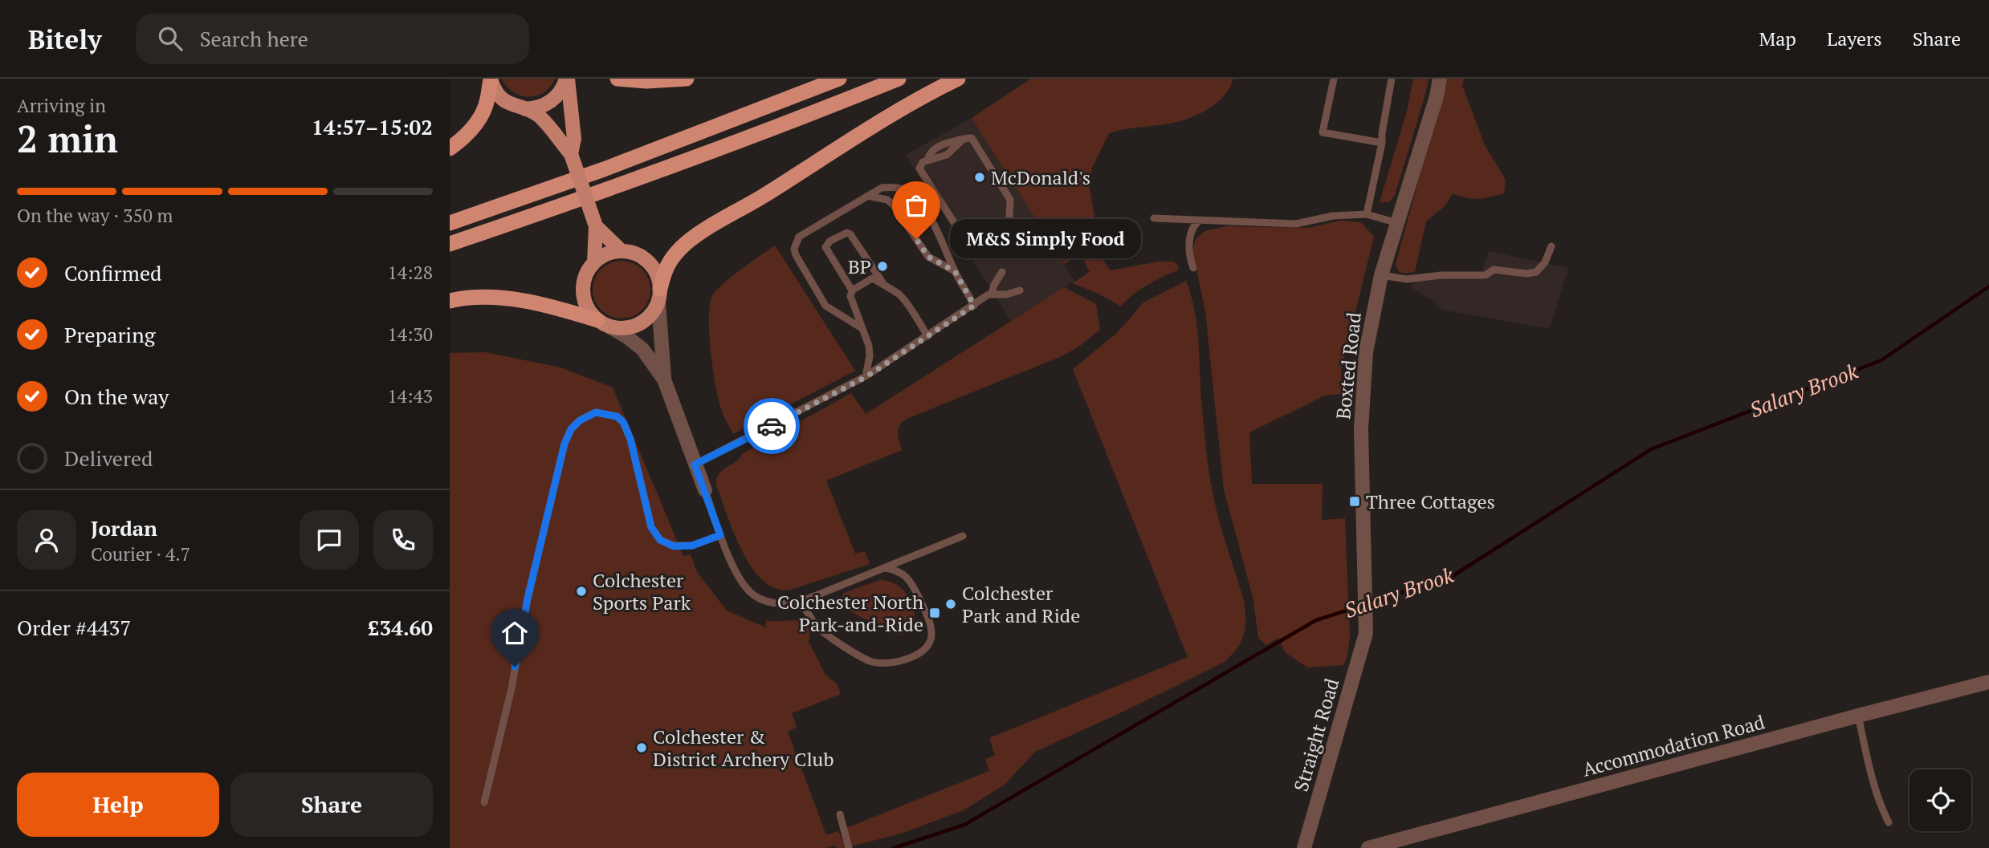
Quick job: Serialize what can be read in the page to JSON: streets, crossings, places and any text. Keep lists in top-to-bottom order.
{
  "streets": {
    "street": ["Boxted Road", "Straight Road", "Accommodation Road"]
  },
  "crossings": [
    ["Boxted Road", "Straight Road"]
  ],
  "water": ["Salary Brook"],
  "places": {
    "other": [
      "McDonald's",
      "M&S Simply Food",
      "BP",
      "Colchester Sports Park",
      "Colchester Park and Ride",
      "Colchester & District Archery Club"
    ],
    "transit": ["Three Cottages", "Colchester North Park-and-Ride"]
  },
  "page": {
    "header": "Bitely",
    "search": "Search here",
    "nav": ["Map", "Layers", "Share"],
    "heading": ["2 min", "Arriving in", "14:57–15:02"],
    "panel": [
      "Jordan",
      "Courier · 4.7",
      "Order #4437",
      "£34.60"
    ],
    "bar": "On the way · 350 m",
    "bubble": "M&S Simply Food",
    "list": [
      ["Confirmed", "14:28"],
      ["Preparing", "14:30"],
      ["On the way", "14:43"],
      "Delivered"
    ],
    "buttons": ["Help", "Share"]
  }
}
